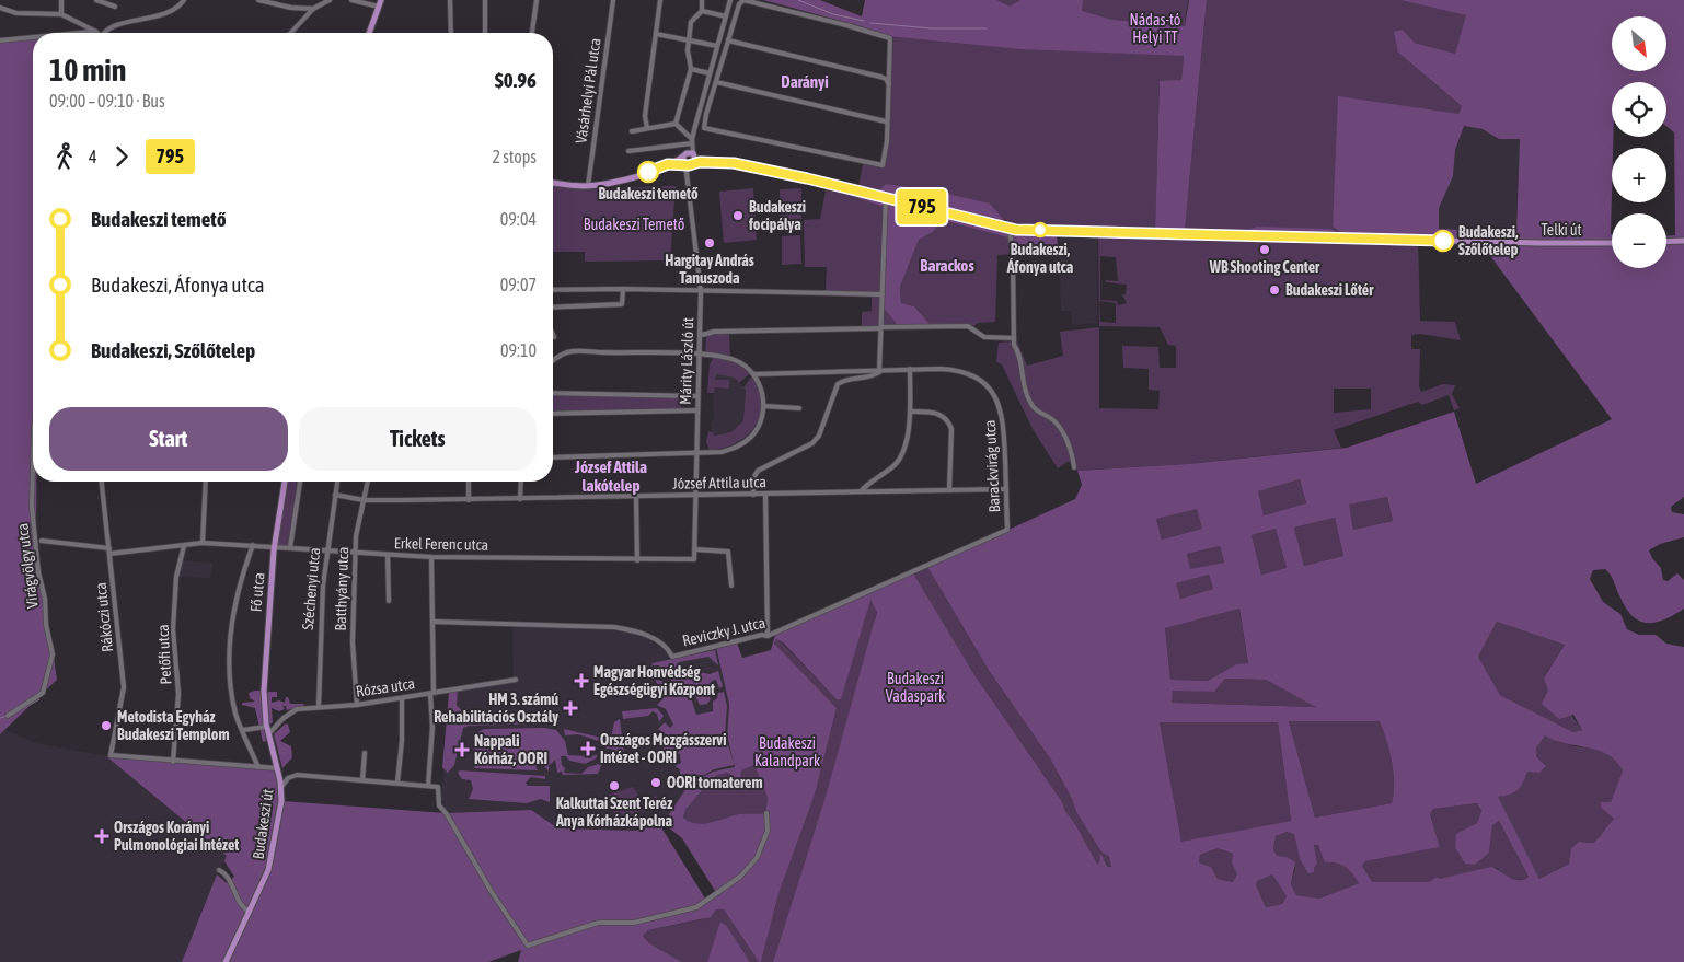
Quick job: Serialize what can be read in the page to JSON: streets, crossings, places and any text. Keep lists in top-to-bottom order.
{
  "streets": {
    "main road": ["Telki út", "Fő utca", "Budakeszi út"],
    "street": [
      "Vásárhelyi Pál utca",
      "Márity László út",
      "Barackvirág utca",
      "József Attila utca",
      "Erkel Ferenc utca",
      "Virágvölgy utca",
      "Széchenyi utca",
      "Batthyány utca",
      "Rákóczi utca",
      "Reviczky J. utca",
      "Petőfi utca",
      "Rózsa utca"
    ]
  },
  "crossings": [
    ["Telki út", "Márity László út"],
    ["Márity László út", "József Attila utca"],
    ["Márity László út", "Erkel Ferenc utca"],
    ["Barackvirág utca", "József Attila utca"],
    ["Barackvirág utca", "Reviczky J. utca"],
    ["József Attila utca", "Széchenyi utca"],
    ["József Attila utca", "Batthyány utca"],
    ["Erkel Ferenc utca", "Széchenyi utca"],
    ["Erkel Ferenc utca", "Batthyány utca"],
    ["Erkel Ferenc utca", "Fő utca"],
    ["Erkel Ferenc utca", "Rákóczi utca"],
    ["Erkel Ferenc utca", "Petőfi utca"],
    ["Széchenyi utca", "Rózsa utca"],
    ["Batthyány utca", "Rózsa utca"],
    ["Fő utca", "Budakeszi út"],
    ["Rákóczi utca", "Petőfi utca"],
    ["Rózsa utca", "Budakeszi út"]
  ],
  "districts": ["Darányi", "Barackos", "József Attila lakótelep"],
  "parks": [
    "Nádas-tó Helyi TT",
    "Budakeszi Temető",
    "Budakeszi Vadaspark",
    "Budakeszi Kalandpark"
  ],
  "places": {
    "other": [
      "Budakeszi temető",
      "Budakeszi focipálya",
      "Budakeszi, Áfonya utca",
      "Budakeszi, Szőlőtelep",
      "Hargitay András Tanuszoda",
      "WB Shooting Center",
      "Budakeszi Lőtér",
      "Metodista Egyház Budakeszi Templom",
      "OORI tornaterem",
      "Kalkuttai Szent Teréz Anya Kórházkápolna"
    ],
    "health": [
      "Magyar Honvédség Egészségügyi Központ",
      "HM 3. számú Rehabilitációs Osztály",
      "Országos Mozgásszervi Intézet - OORI",
      "Nappali Kórház, OORI",
      "Országos Korányi Pulmonológiai Intézet"
    ]
  },
  "lines": ["bus line 795"],
  "north": "bottom right",
  "page": {
    "on_map": "795",
    "map_buttons": ["+", "−"],
    "heading": ["10 min", "09:00 – 09:10 · Bus", "$0.96"],
    "legs": ["4", "795", "2 stops"],
    "list": [
      {
        "name": "Budakeszi temető",
        "value": "09:04"
      },
      {
        "name": "Budakeszi, Áfonya utca",
        "value": "09:07"
      },
      {
        "name": "Budakeszi, Szőlőtelep",
        "value": "09:10"
      }
    ],
    "buttons": ["Start", "Tickets"]
  }
}
